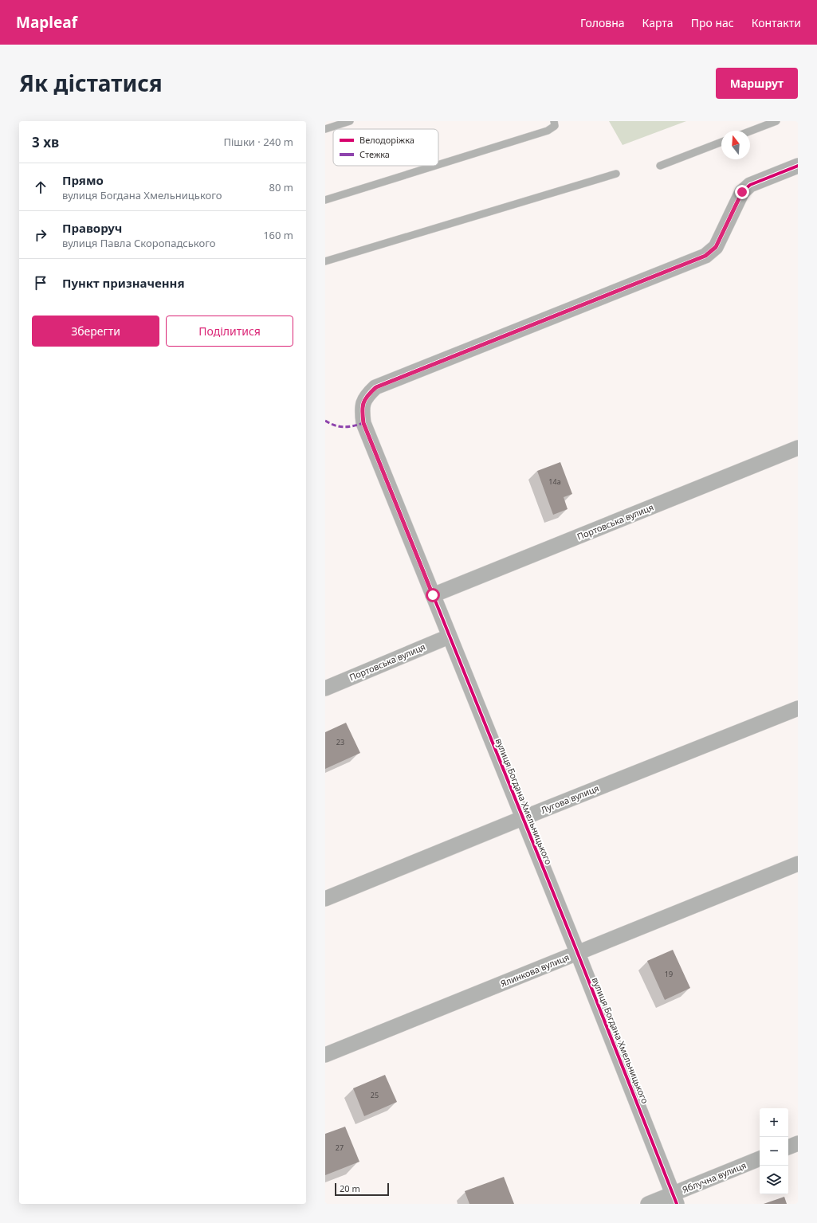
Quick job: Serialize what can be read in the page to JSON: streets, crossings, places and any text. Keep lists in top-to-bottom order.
{
  "streets": {
    "street": [
      "Портовська вулиця",
      "Лугова вулиця",
      "вулиця Богдана Хмельницького",
      "Ялинкова вулиця",
      "Яблучна вулиця"
    ]
  },
  "crossings": [
    ["Портовська вулиця", "вулиця Богдана Хмельницького"],
    ["Лугова вулиця", "вулиця Богдана Хмельницького"],
    ["вулиця Богдана Хмельницького", "Ялинкова вулиця"],
    ["вулиця Богдана Хмельницького", "Яблучна вулиця"]
  ],
  "house_numbers": [
    "14а",
    "23",
    "19",
    "25",
    "27"
  ],
  "legend": ["Велодоріжка", "Стежка"],
  "scale_bar": "20 m",
  "north": "top",
  "page": {
    "header": "Mapleaf",
    "nav": [
      "Головна",
      "Карта",
      "Про нас",
      "Контакти"
    ],
    "title": "Як дістатися",
    "buttons": [
      "Маршрут",
      ["Зберегти", "Поділитися"]
    ],
    "heading": ["3 хв", "Пішки · 240 m"],
    "list": [
      ["Прямо", "вулиця Богдана Хмельницького", "80 m"],
      ["Праворуч", "вулиця Павла Скоропадського", "160 m"],
      "Пункт призначення"
    ],
    "map_buttons": ["+", "−"],
    "scale": "20 m"
  }
}
